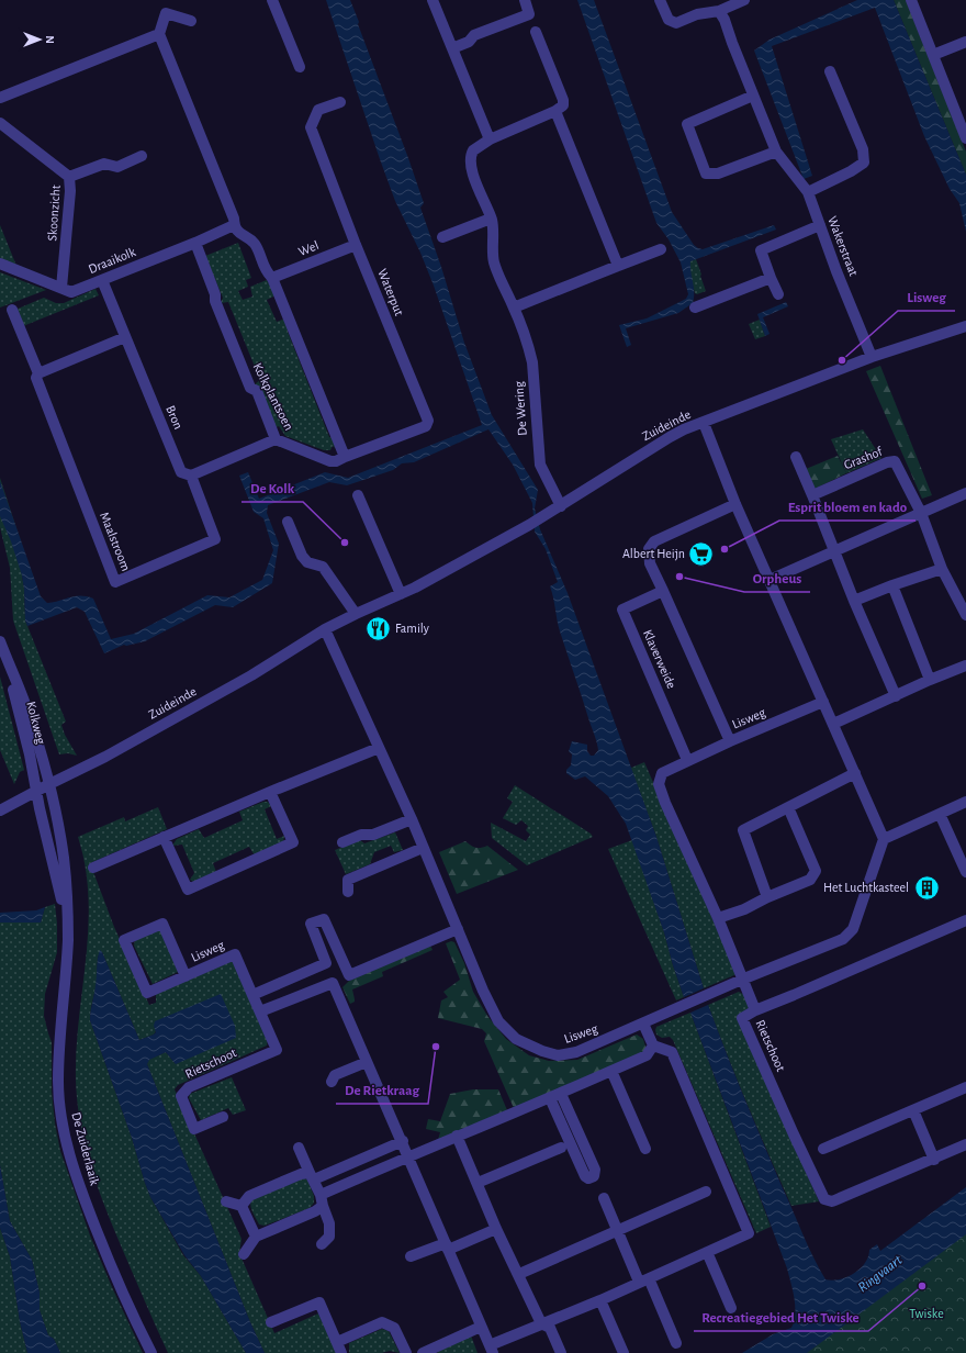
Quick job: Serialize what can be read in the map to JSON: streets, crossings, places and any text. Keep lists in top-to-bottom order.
{
  "streets": {
    "street": [
      "Skoonzicht",
      "Wakerstraat",
      "Wel",
      "Draaikolk",
      "Waterput",
      "Kolkplantsoen",
      "De Wering",
      "Bron",
      "Zuideinde",
      "Grashof",
      "Maalstroom",
      "Klaverweide",
      "Lisweg",
      "Kolkweg",
      "Rietschoot",
      "De Zuiderlaaik"
    ]
  },
  "crossings": [
    ["Skoonzicht", "Draaikolk"],
    ["Wakerstraat", "Zuideinde"],
    ["Wel", "Waterput"],
    ["Draaikolk", "Kolkplantsoen"],
    ["Draaikolk", "Bron"],
    ["Waterput", "Kolkplantsoen"],
    ["De Wering", "Zuideinde"],
    ["Bron", "Maalstroom"],
    ["Zuideinde", "Lisweg"],
    ["Zuideinde", "Kolkweg"],
    ["Zuideinde", "De Zuiderlaaik"],
    ["Klaverweide", "Lisweg"],
    ["Lisweg", "Rietschoot"],
    ["Kolkweg", "De Zuiderlaaik"]
  ],
  "water": ["Ringvaart"],
  "parks": ["Twiske"],
  "places": {
    "other": [
      "Lisweg",
      "De Kolk",
      "Esprit bloem en kado",
      "Orpheus",
      "De Rietkraag",
      "Recreatiegebied Het Twiske"
    ],
    "supermarket": ["Albert Heijn"],
    "restaurant": ["Family"],
    "building": ["Het Luchtkasteel"]
  },
  "north": "right"
}
